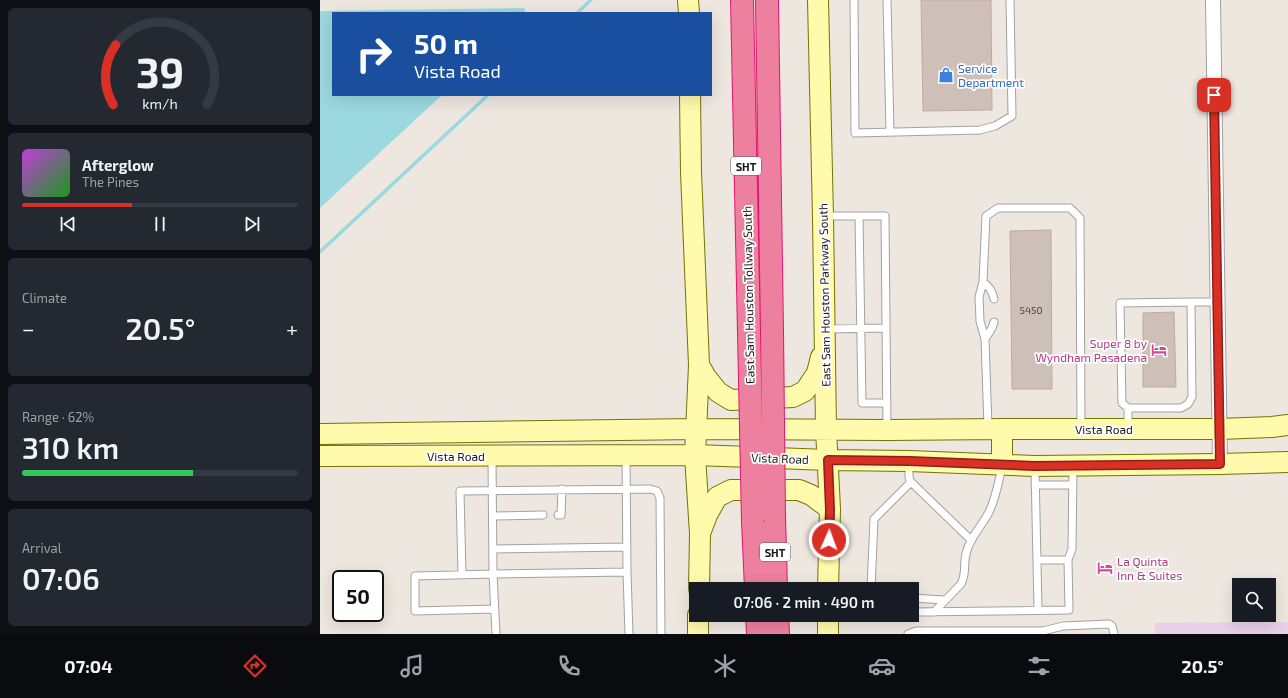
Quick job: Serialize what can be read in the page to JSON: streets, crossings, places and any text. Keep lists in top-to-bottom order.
{
  "streets": {
    "highway": ["SHT", "East Sam Houston Tollway South"],
    "street": ["East Sam Houston Parkway South", "Vista Road"]
  },
  "crossings": [
    ["East Sam Houston Parkway South", "Vista Road"]
  ],
  "places": {
    "shop": ["Service Department"],
    "hotel": ["Super 8 by Wyndham Pasadena", "La Quinta Inn & Suites"]
  },
  "house_numbers": ["5450"],
  "page": {
    "turn": ["50 m", "Vista Road"],
    "song": ["Afterglow", "The Pines"],
    "tile": [
      "Climate",
      ["Range · 62%", "310 km"],
      ["Arrival", "07:06"]
    ],
    "heat": ["−", "20.5°", "+"],
    "limit": "50",
    "trip": "07:06 · 2 min · 490 m",
    "tabs": ["07:04", "20.5°"],
    "gauge": ["39", "km/h"]
  }
}
